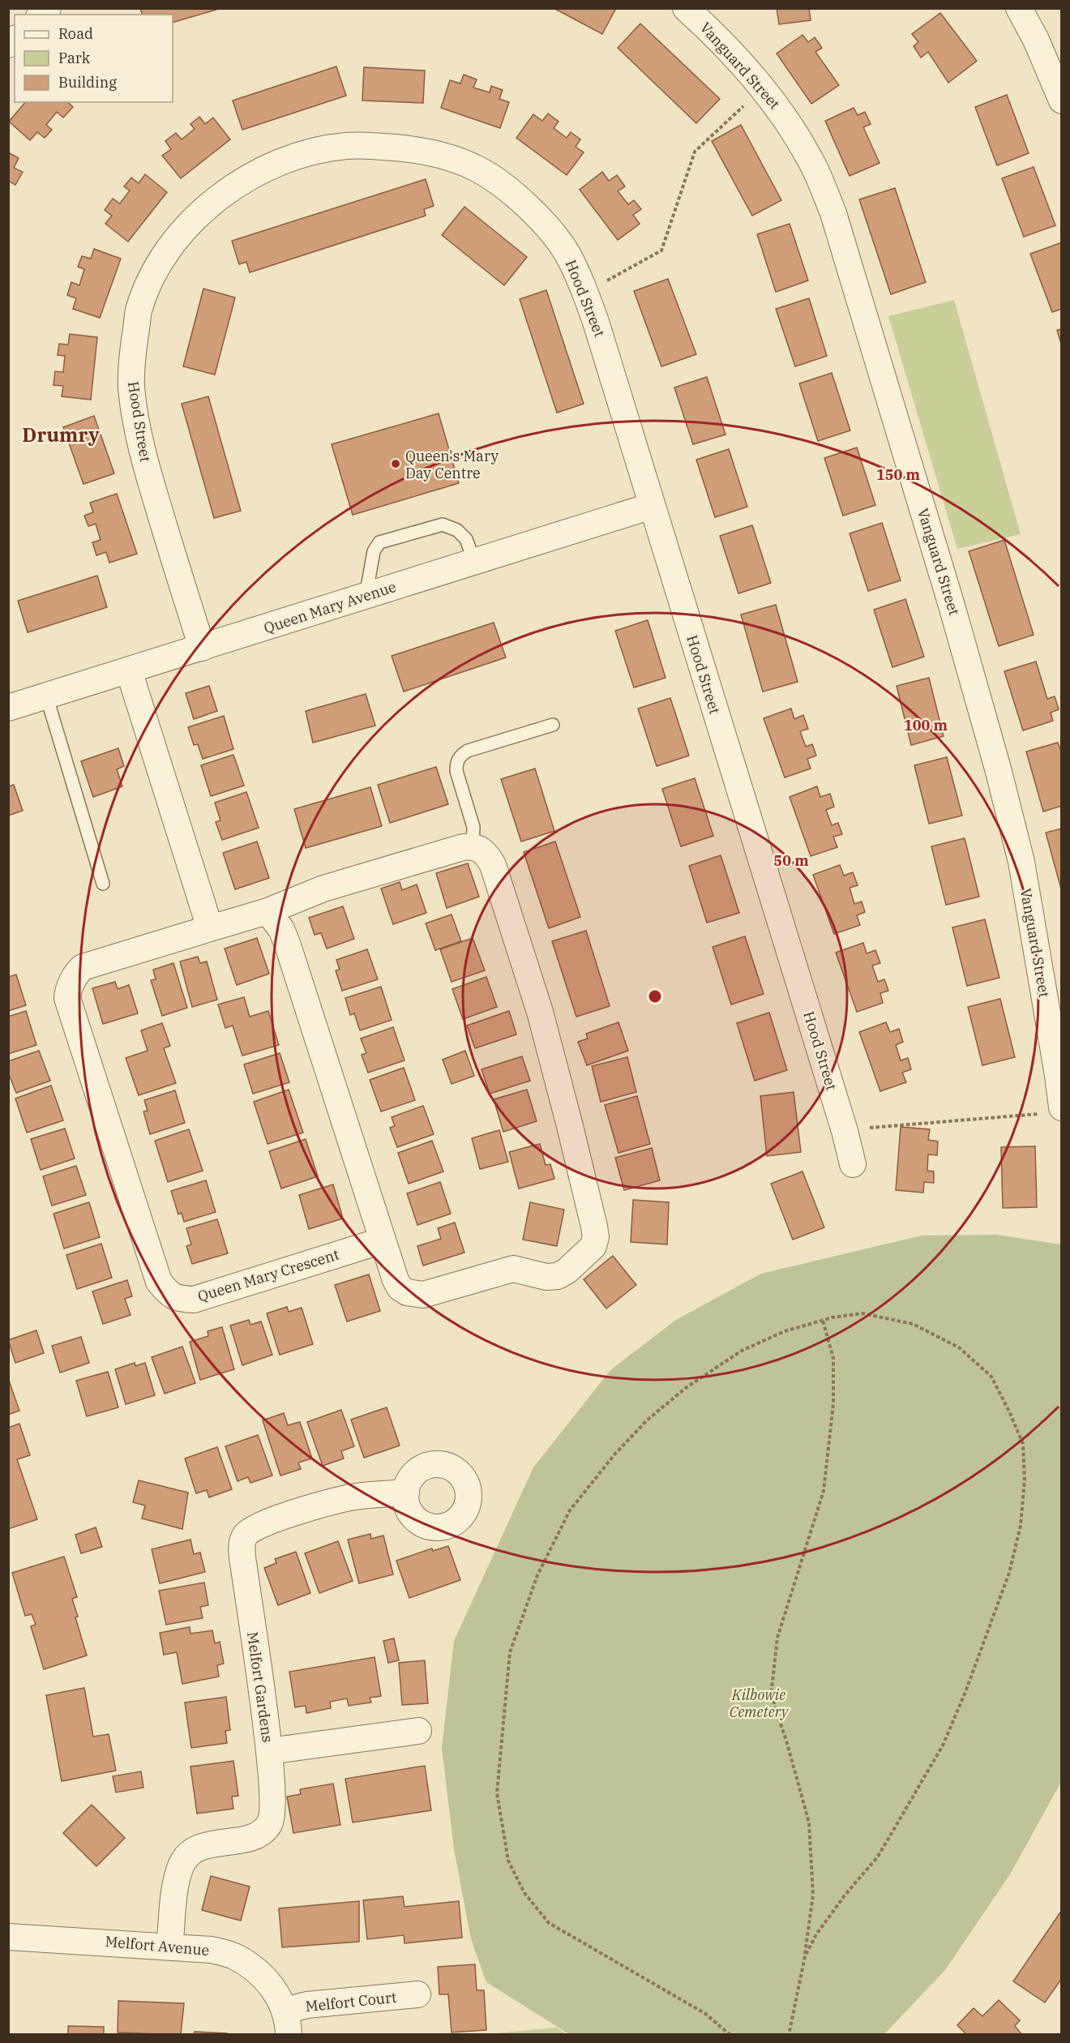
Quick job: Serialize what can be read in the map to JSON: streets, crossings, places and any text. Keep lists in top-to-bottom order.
{
  "streets": {
    "street": [
      "Vanguard Street",
      "Hood Street",
      "Queen Mary Avenue",
      "Queen Mary Crescent",
      "Melfort Gardens",
      "Melfort Avenue",
      "Melfort Court"
    ]
  },
  "crossings": [
    ["Hood Street", "Queen Mary Avenue"],
    ["Melfort Gardens", "Melfort Avenue"],
    ["Melfort Avenue", "Melfort Court"]
  ],
  "districts": ["Drumry"],
  "parks": ["Kilbowie Cemetery"],
  "places": ["Queen's Mary Day Centre"],
  "legend": ["Road", "Park", "Building"],
  "rings": ["150 m", "100 m", "50 m"]
}
